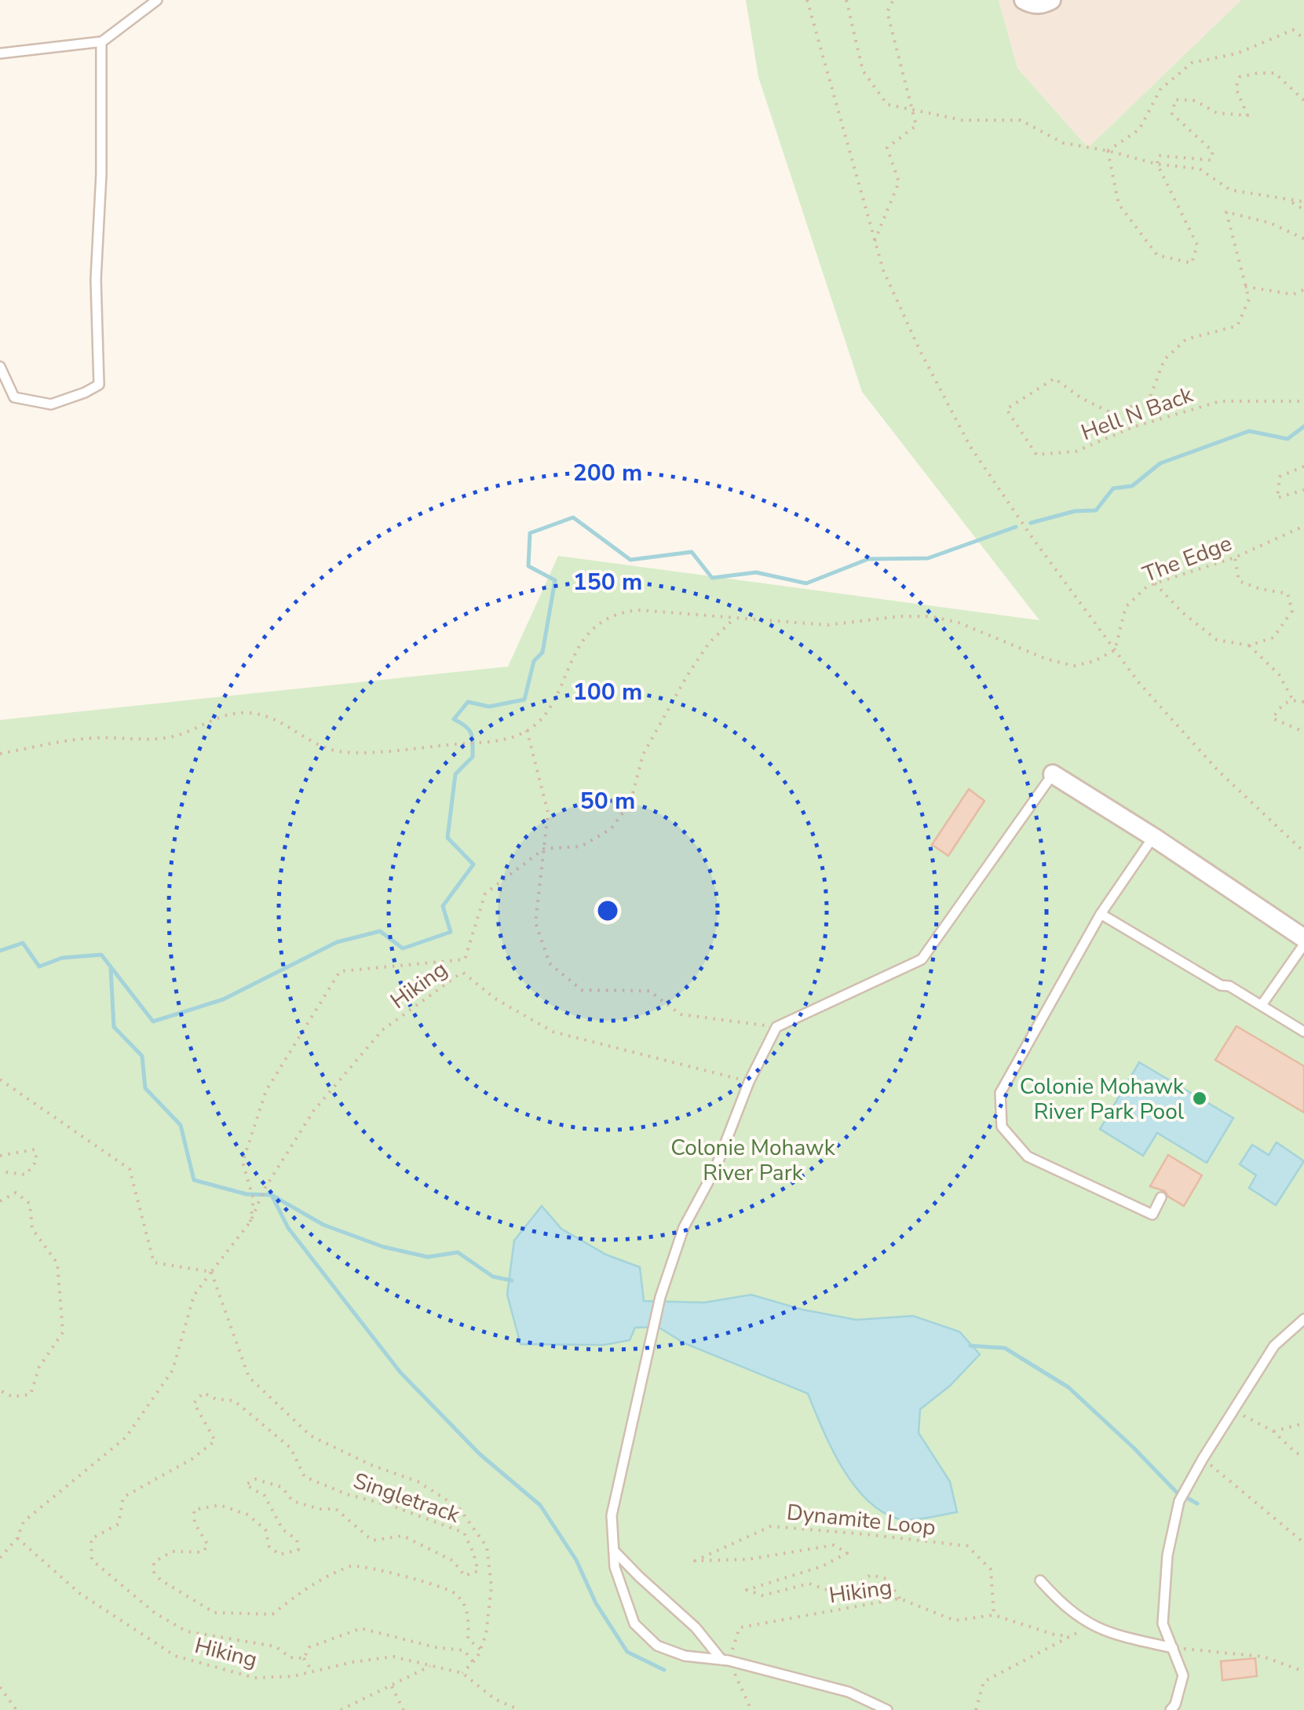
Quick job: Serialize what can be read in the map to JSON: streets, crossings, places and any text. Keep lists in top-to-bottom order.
{
  "streets": {
    "path": [
      "Hell N Back",
      "The Edge",
      "Hiking",
      "Singletrack",
      "Dynamite Loop"
    ]
  },
  "crossings": [
    ["Hiking", "Dynamite Loop"]
  ],
  "parks": ["Colonie Mohawk River Park"],
  "places": ["Colonie Mohawk River Park Pool"],
  "rings": [
    "200 m",
    "150 m",
    "100 m",
    "50 m"
  ]
}
